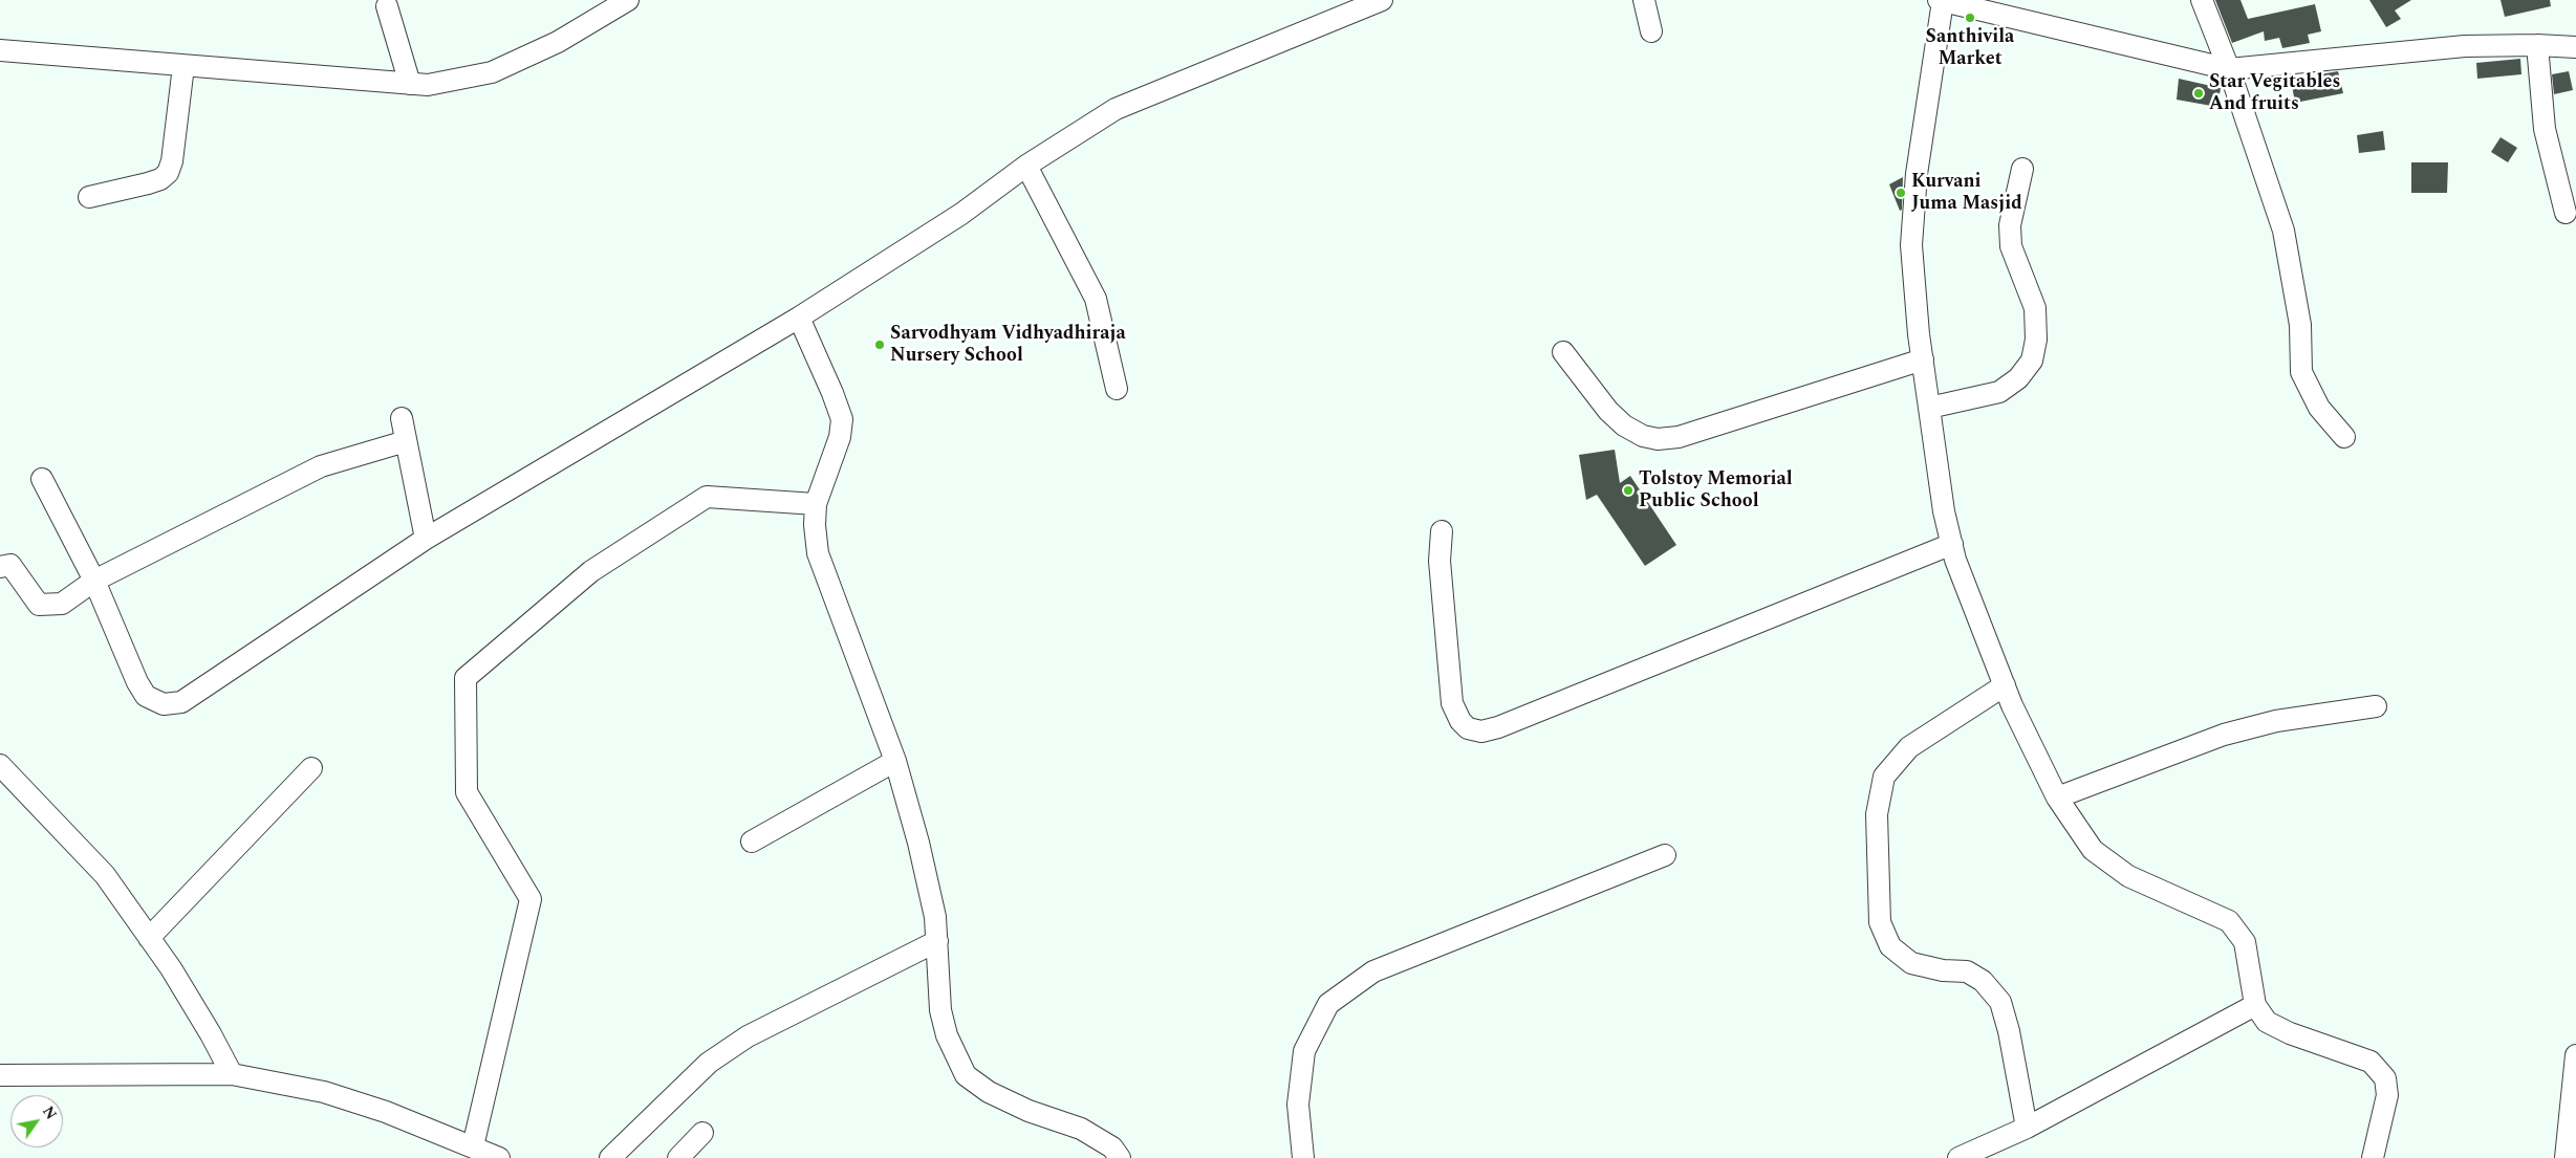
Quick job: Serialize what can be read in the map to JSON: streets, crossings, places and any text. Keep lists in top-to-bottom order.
{
  "places": [
    "Santhivila Market",
    "Star Vegitables And fruits",
    "Kurvani Juma Masjid",
    "Sarvodhyam Vidhyadhiraja Nursery School",
    "Tolstoy Memorial Public School"
  ],
  "north": "top right"
}
